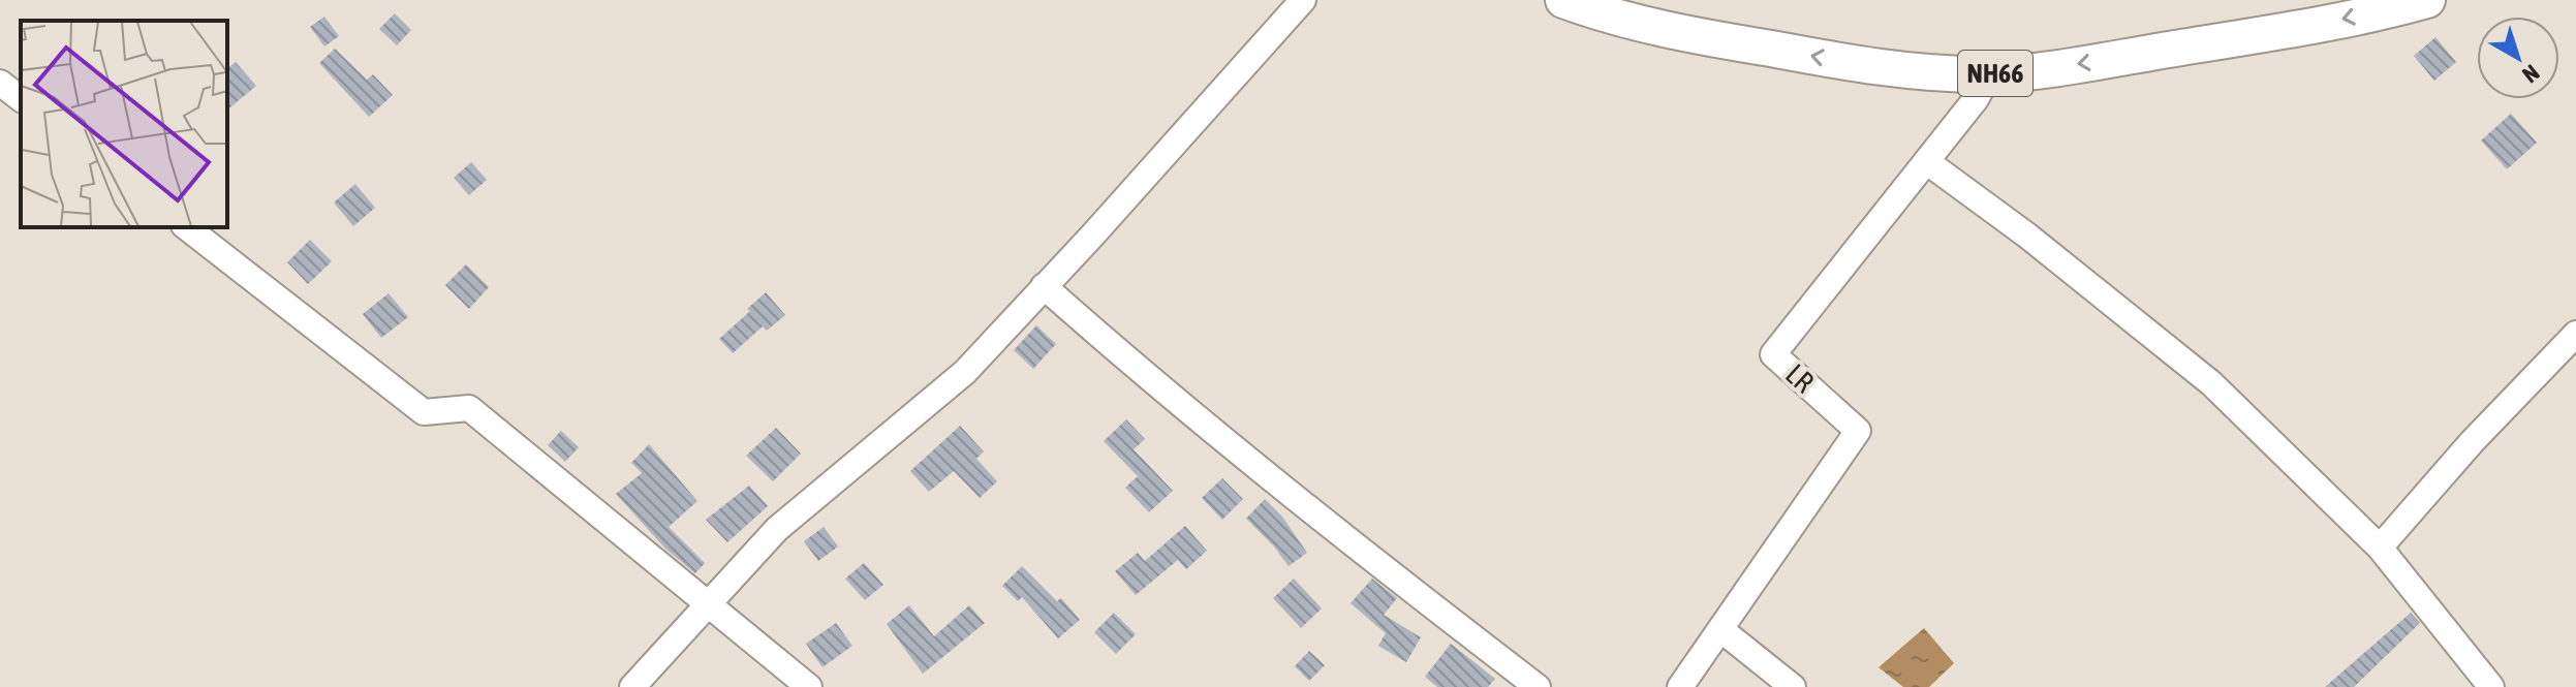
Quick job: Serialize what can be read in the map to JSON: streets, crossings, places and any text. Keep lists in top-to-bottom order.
{
  "streets": {
    "highway": ["NH66"],
    "street": ["LR"]
  },
  "crossings": [
    ["NH66", "LR"]
  ],
  "north": "bottom right"
}
